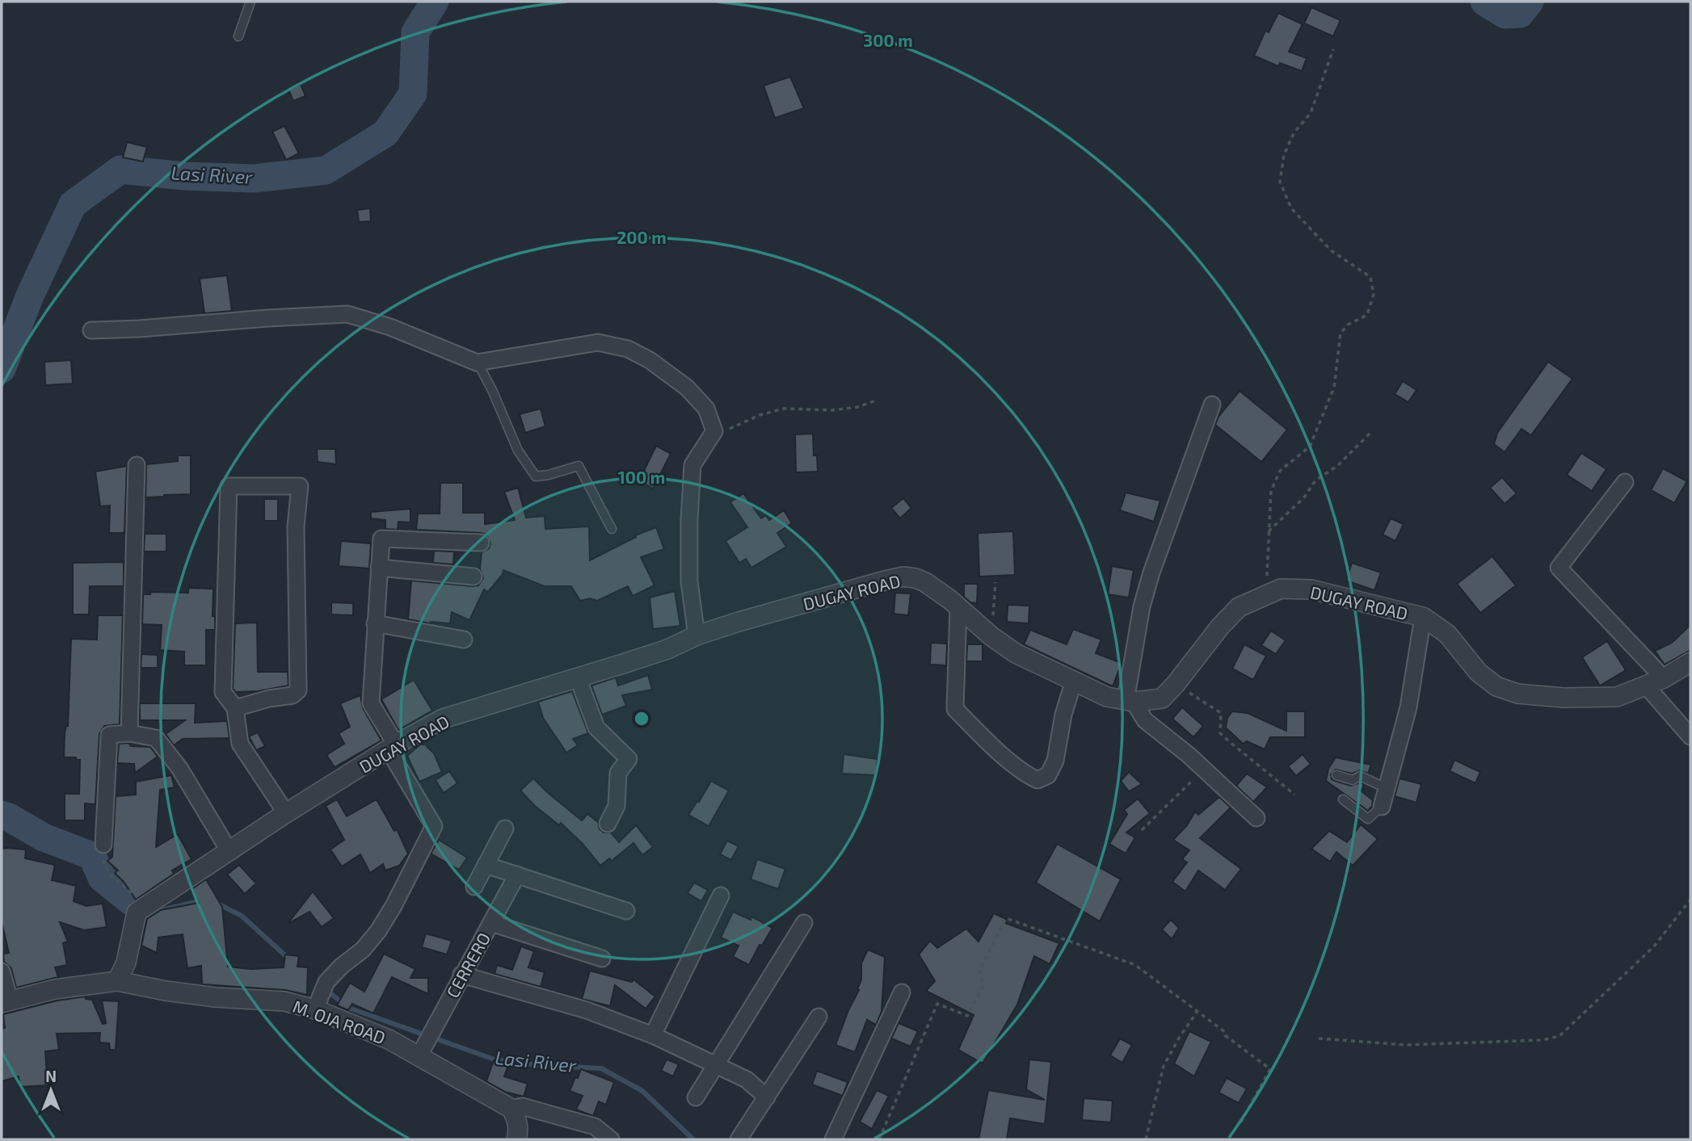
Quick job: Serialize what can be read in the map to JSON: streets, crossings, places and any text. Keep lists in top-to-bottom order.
{
  "streets": {
    "street": ["DUGAY ROAD", "CERRERO", "M. OJA ROAD"]
  },
  "crossings": [
    ["CERRERO", "M. OJA ROAD"]
  ],
  "water": ["Lasi River"],
  "north": "top",
  "rings": ["300 m", "200 m", "100 m"]
}
